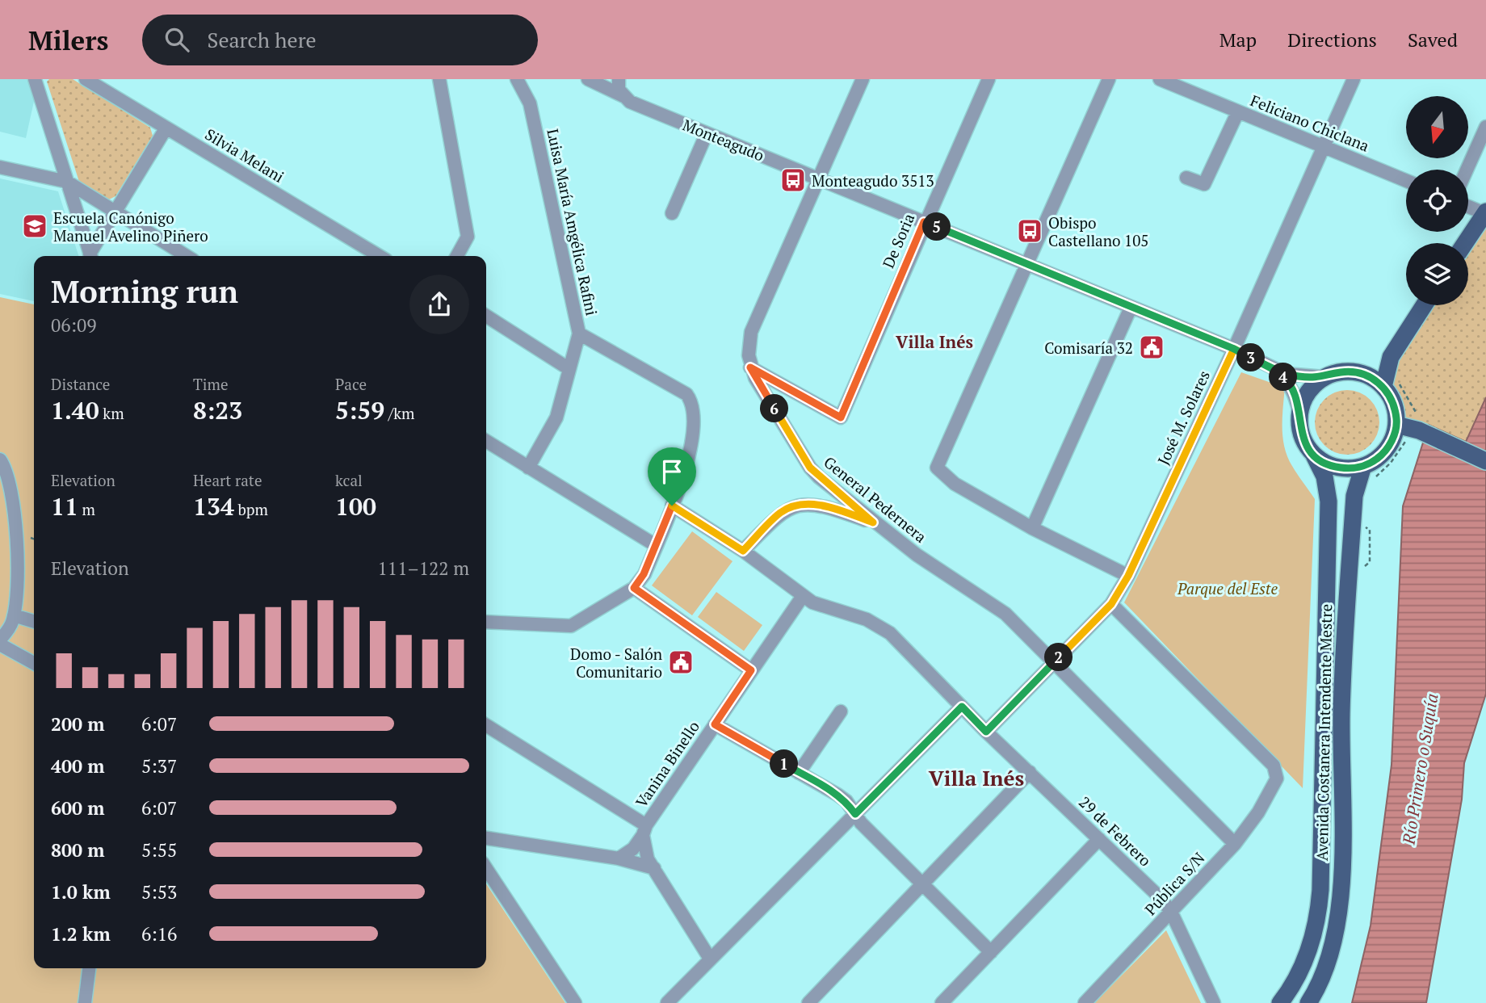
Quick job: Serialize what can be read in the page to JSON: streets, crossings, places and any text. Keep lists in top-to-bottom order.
{
  "streets": {
    "main road": ["Avenida Costanera Intendente Mestre"],
    "street": [
      "Feliciano Chiclana",
      "Monteagudo",
      "Silvia Melani",
      "Luisa María Amgélica Rafini",
      "De Soria",
      "José M. Solares",
      "General Pedernera",
      "Vanina Binello",
      "29 de Febrero",
      "Pública S/N"
    ]
  },
  "crossings": [
    ["Feliciano Chiclana", "José M. Solares"],
    ["Monteagudo", "De Soria"],
    ["Monteagudo", "José M. Solares"],
    ["Monteagudo", "Avenida Costanera Intendente Mestre"],
    ["De Soria", "General Pedernera"],
    ["José M. Solares", "General Pedernera"],
    ["José M. Solares", "29 de Febrero"],
    ["José M. Solares", "Pública S/N"],
    ["General Pedernera", "Pública S/N"],
    ["Vanina Binello", "29 de Febrero"],
    ["29 de Febrero", "Pública S/N"]
  ],
  "districts": ["Villa Inés", "Villa Inés"],
  "water": ["Río Primero o Suquía"],
  "parks": ["Parque del Este"],
  "places": {
    "bus stop": ["Monteagudo 3513", "Obispo Castellano 105"],
    "school or university": ["Escuela Canónigo Manuel Avelino Piñero"],
    "public building": ["Comisaría 32", "Domo - Salón Comunitario"]
  },
  "north": "bottom",
  "page": {
    "header": "Milers",
    "search": "Search here",
    "nav": ["Map", "Directions", "Saved"],
    "pins": [
      "5",
      "3",
      "4",
      "6",
      "2",
      "1"
    ],
    "heading": ["Morning run", "06:09"],
    "stats": [
      ["Distance", "1.40 km"],
      ["Time", "8:23"],
      ["Pace", "5:59 /km"],
      ["Elevation", "11 m"],
      ["Heart rate", "134 bpm"],
      ["kcal", "100"]
    ],
    "chart": ["Elevation", "111–122 m"],
    "list": [
      {
        "name": "200 m",
        "note": "6:07"
      },
      {
        "name": "400 m",
        "note": "5:37"
      },
      {
        "name": "600 m",
        "note": "6:07"
      },
      {
        "name": "800 m",
        "note": "5:55"
      },
      {
        "name": "1.0 km",
        "note": "5:53"
      },
      {
        "name": "1.2 km",
        "note": "6:16"
      }
    ]
  }
}
